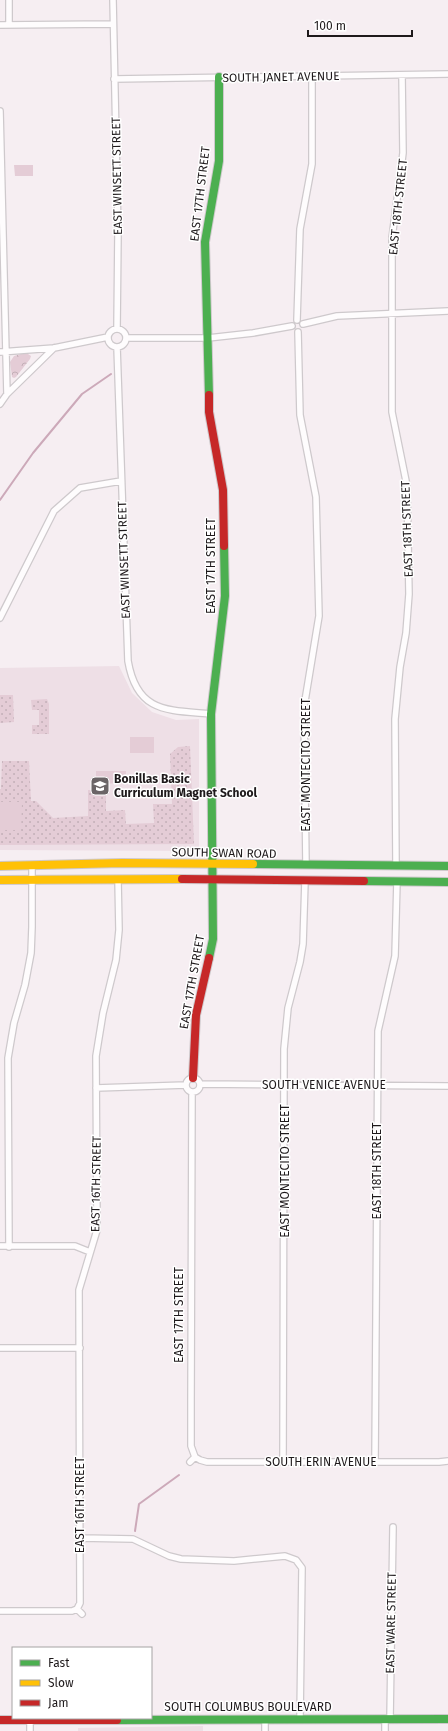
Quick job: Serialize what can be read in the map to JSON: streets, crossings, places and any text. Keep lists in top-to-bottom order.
{
  "streets": {
    "street": [
      "SOUTH JANET AVENUE",
      "EAST WINSETT STREET",
      "EAST 17TH STREET",
      "EAST 18TH STREET",
      "EAST MONTECITO STREET",
      "SOUTH SWAN ROAD",
      "SOUTH VENICE AVENUE",
      "EAST 16TH STREET",
      "SOUTH ERIN AVENUE",
      "EAST WARE STREET",
      "SOUTH COLUMBUS BOULEVARD"
    ]
  },
  "crossings": [
    ["SOUTH JANET AVENUE", "EAST WINSETT STREET"],
    ["SOUTH JANET AVENUE", "EAST 17TH STREET"],
    ["SOUTH JANET AVENUE", "EAST 18TH STREET"],
    ["EAST WINSETT STREET", "EAST 17TH STREET"],
    ["EAST 17TH STREET", "SOUTH SWAN ROAD"],
    ["EAST 17TH STREET", "SOUTH VENICE AVENUE"],
    ["EAST 17TH STREET", "SOUTH ERIN AVENUE"],
    ["EAST 18TH STREET", "SOUTH SWAN ROAD"],
    ["EAST 18TH STREET", "SOUTH VENICE AVENUE"],
    ["EAST 18TH STREET", "SOUTH ERIN AVENUE"],
    ["EAST MONTECITO STREET", "SOUTH SWAN ROAD"],
    ["EAST MONTECITO STREET", "SOUTH VENICE AVENUE"],
    ["EAST MONTECITO STREET", "SOUTH ERIN AVENUE"],
    ["EAST WARE STREET", "SOUTH COLUMBUS BOULEVARD"]
  ],
  "places": {
    "school or university": ["Bonillas Basic Curriculum Magnet School"]
  },
  "legend": ["Fast", "Slow", "Jam"],
  "scale_bar": "100 m"
}
